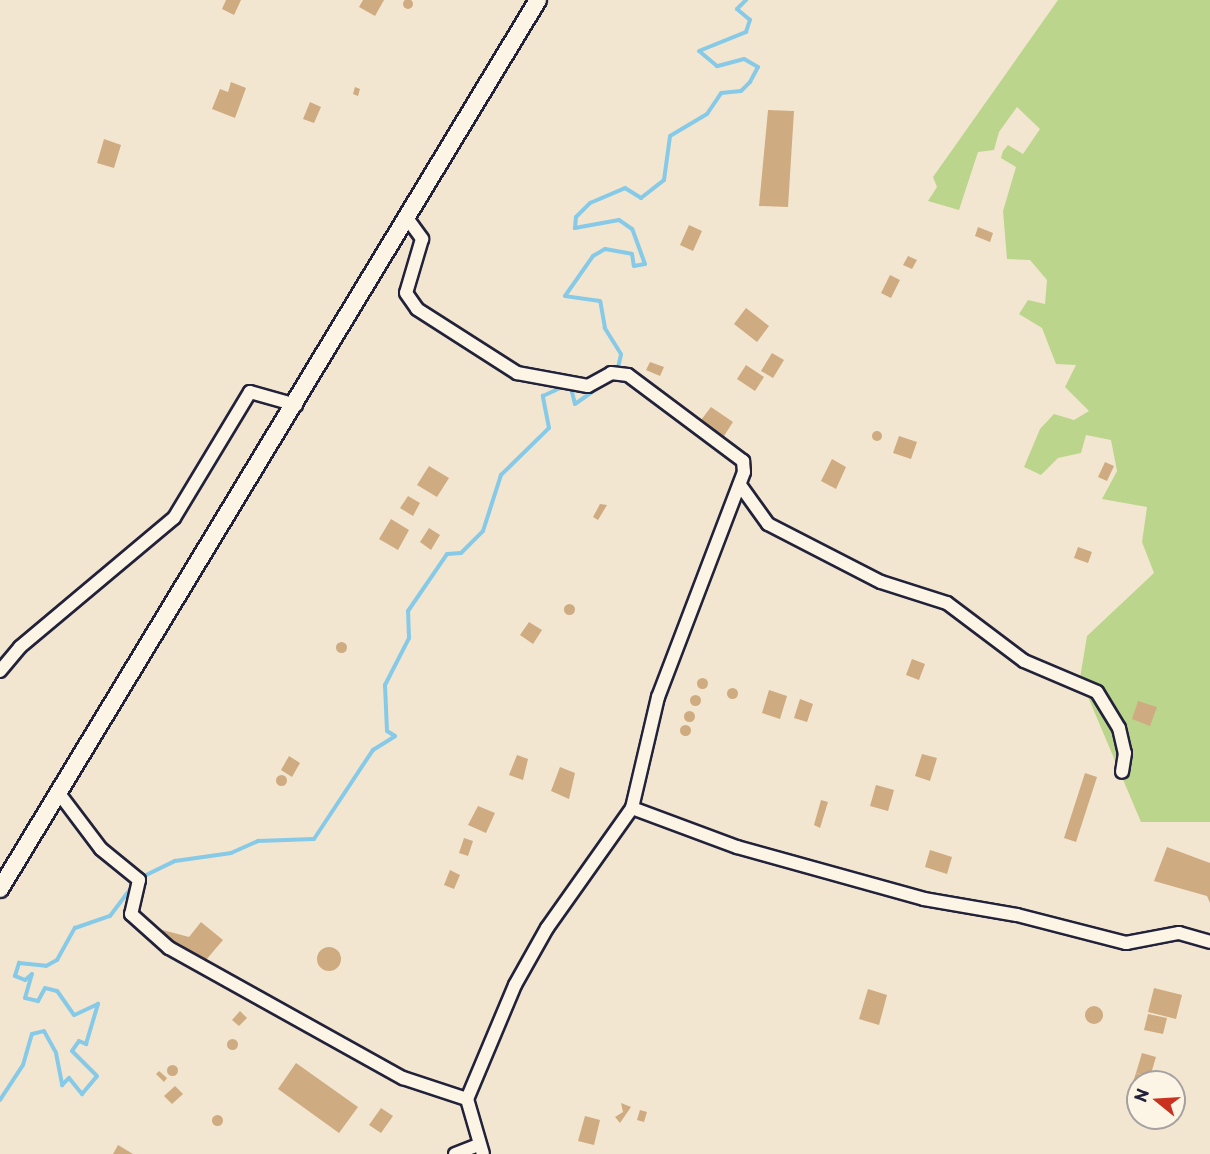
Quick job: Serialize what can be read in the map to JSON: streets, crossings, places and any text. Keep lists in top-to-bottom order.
{
  "north": "left"
}
